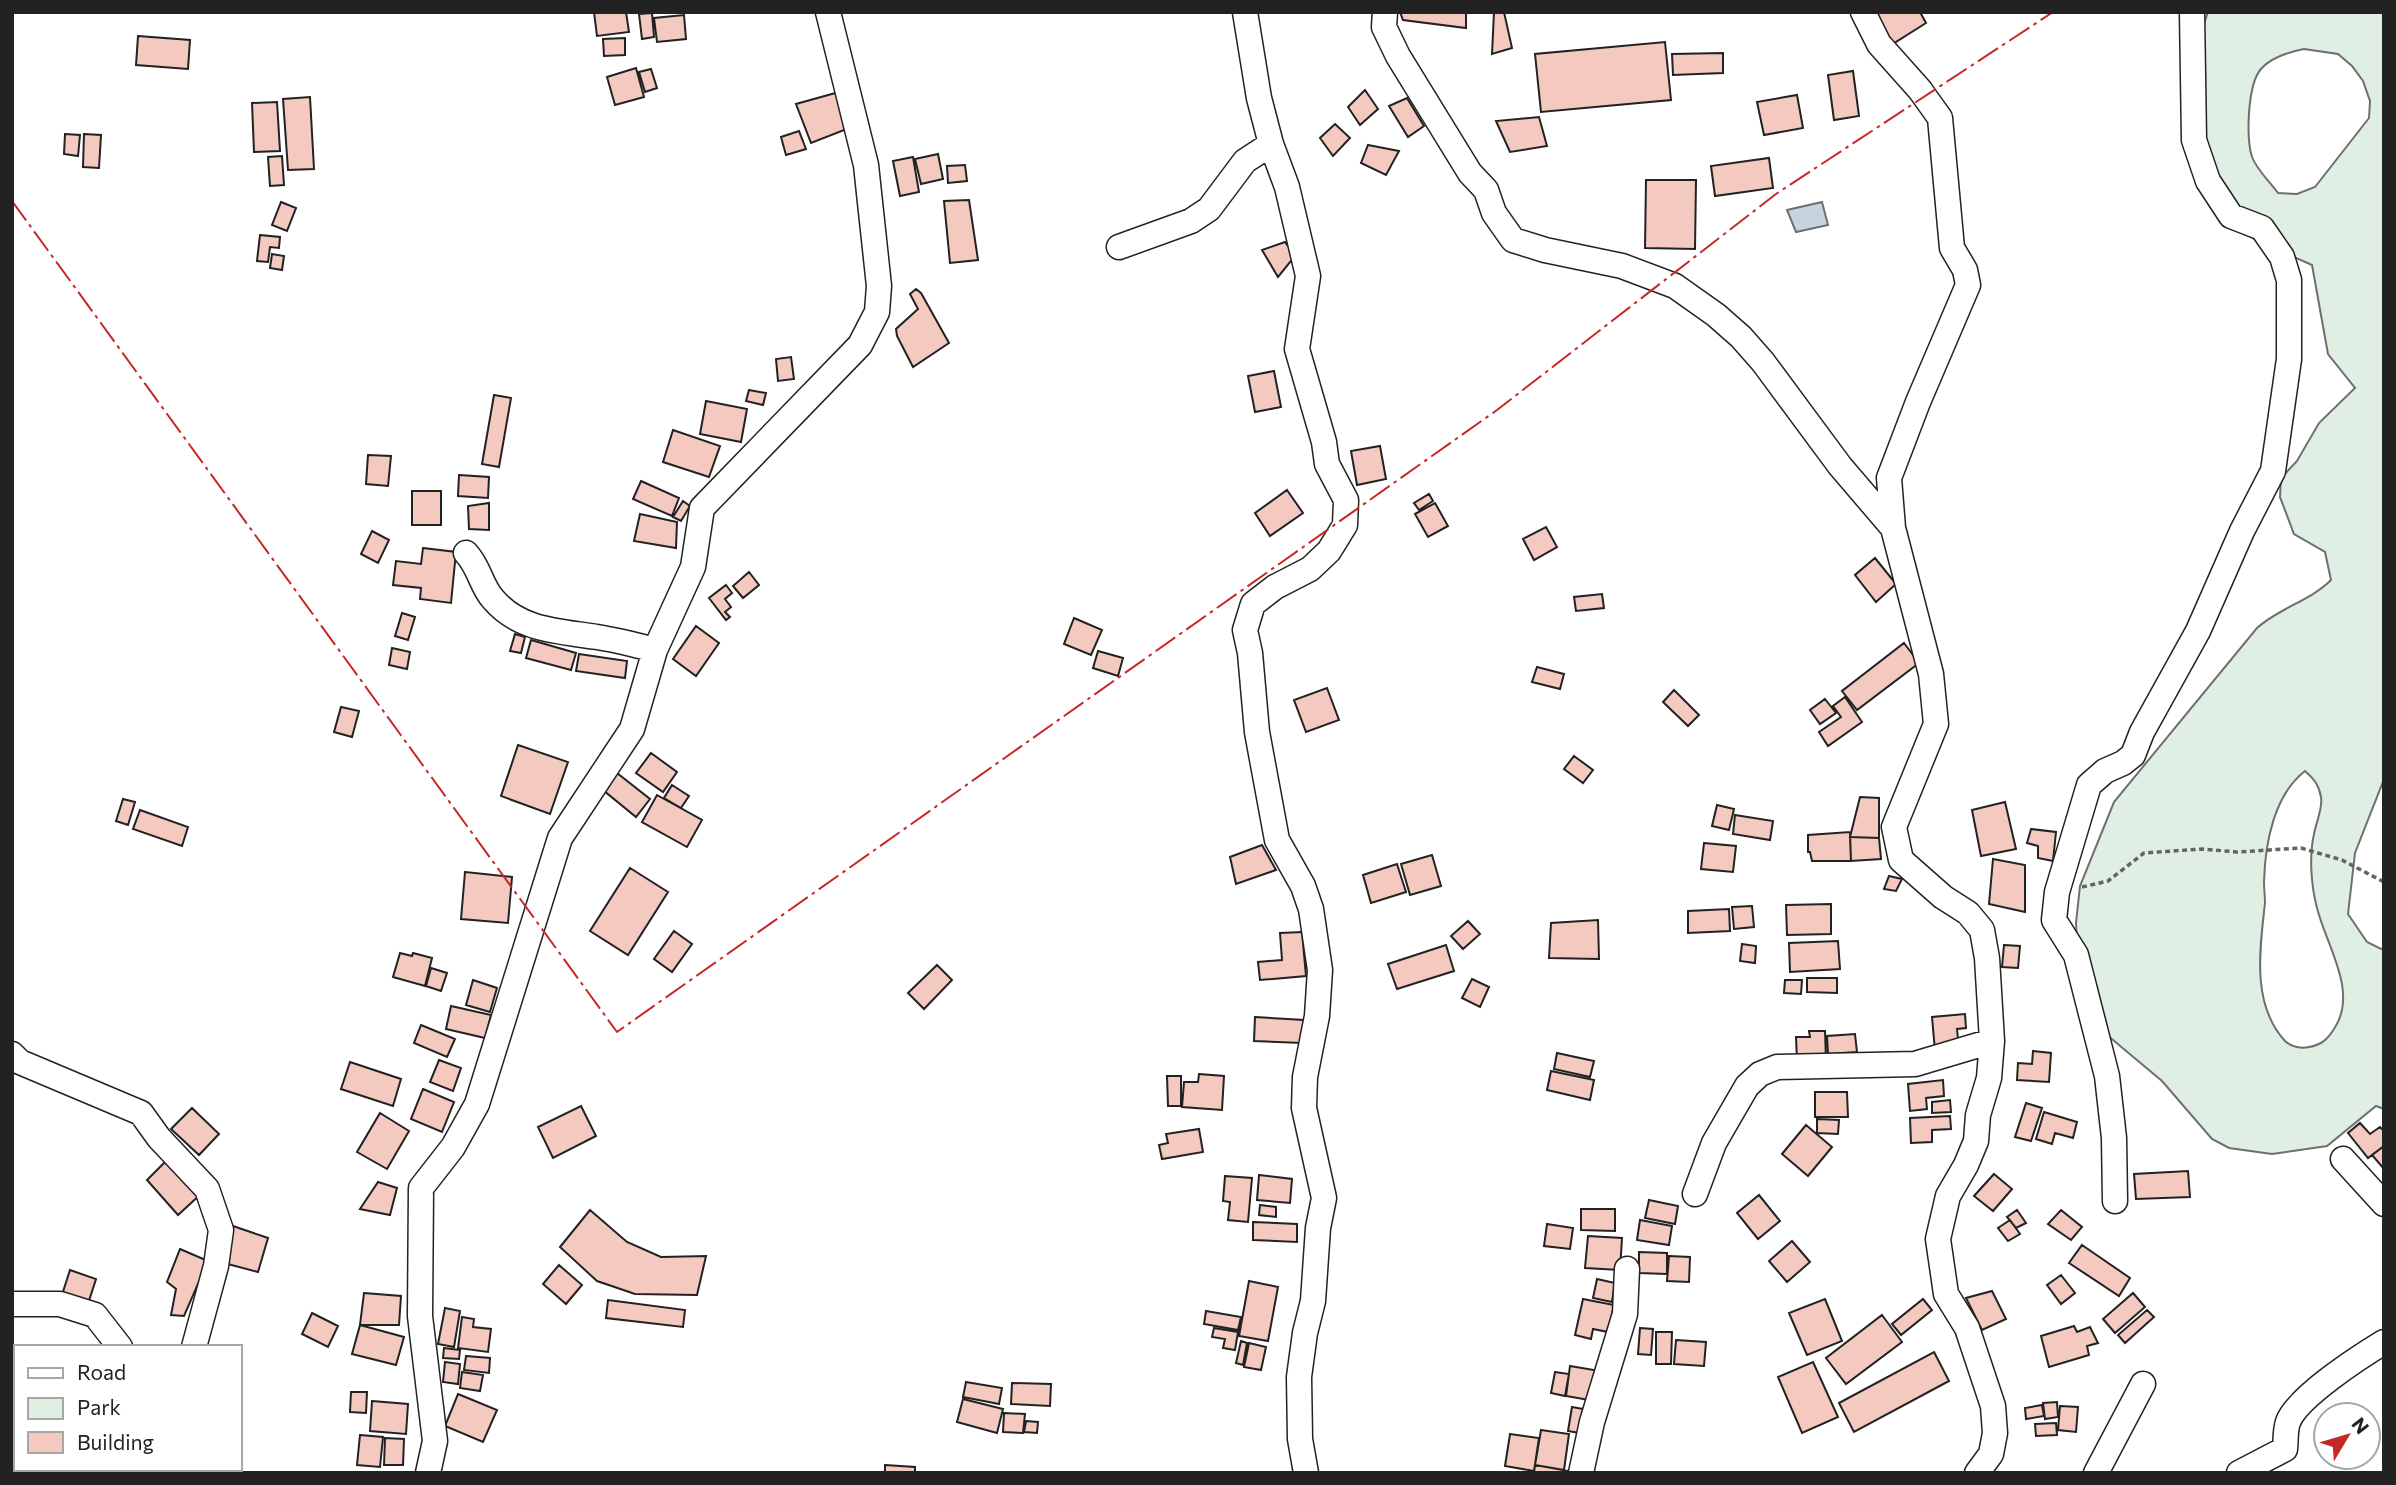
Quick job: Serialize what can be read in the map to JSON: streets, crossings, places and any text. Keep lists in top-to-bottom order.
{
  "legend": ["Road", "Park", "Building"],
  "north": "top right"
}
